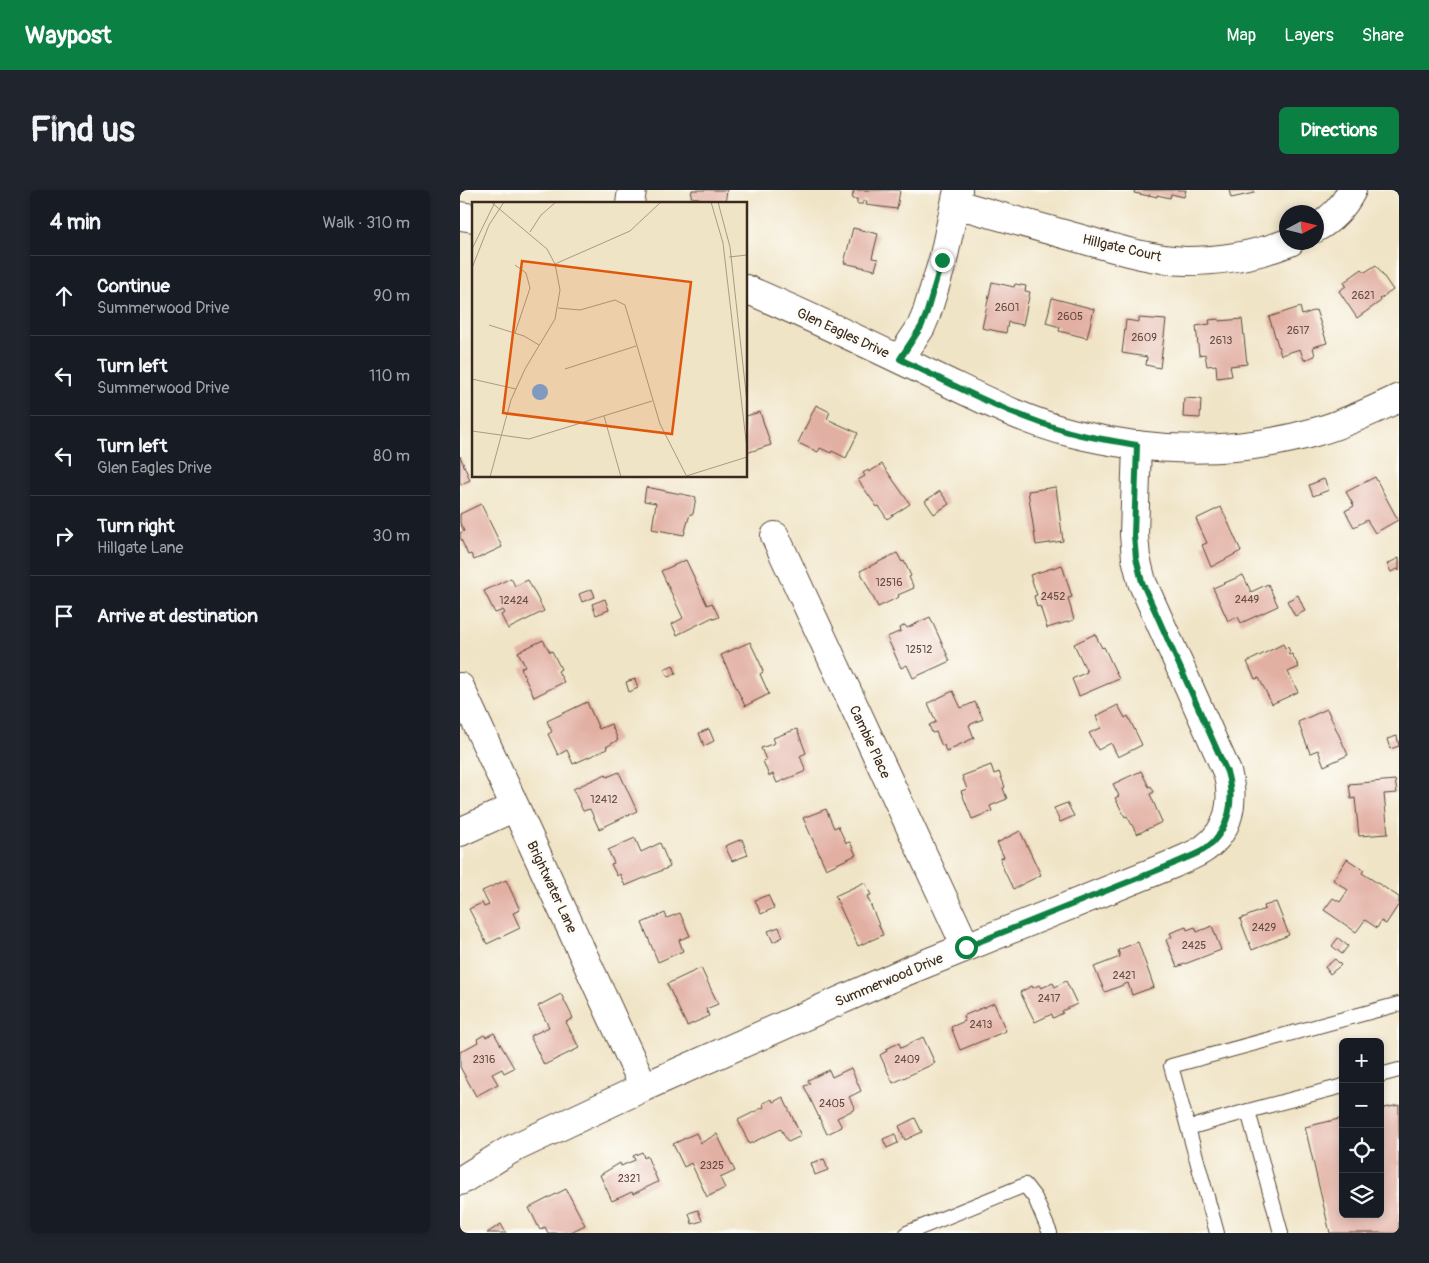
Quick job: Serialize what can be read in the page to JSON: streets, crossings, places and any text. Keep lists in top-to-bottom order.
{
  "streets": {
    "street": [
      "Hillgate Court",
      "Glen Eagles Drive",
      "Cambie Place",
      "Brightwater Lane",
      "Summerwood Drive"
    ]
  },
  "crossings": [
    ["Glen Eagles Drive", "Summerwood Drive"],
    ["Cambie Place", "Summerwood Drive"],
    ["Brightwater Lane", "Summerwood Drive"]
  ],
  "house_numbers": [
    "2621",
    "2601",
    "2605",
    "2617",
    "2609",
    "2613",
    "12516",
    "2452",
    "2449",
    "12424",
    "12512",
    "12412",
    "2429",
    "2425",
    "2421",
    "2417",
    "2413",
    "2316",
    "2409",
    "2405",
    "2325",
    "2321"
  ],
  "north": "right",
  "page": {
    "header": "Waypost",
    "nav": ["Map", "Layers", "Share"],
    "buttons": "Directions",
    "title": "Find us",
    "heading": ["4 min", "Walk · 310 m"],
    "list": [
      ["Continue", "Summerwood Drive", "90 m"],
      ["Turn left", "Summerwood Drive", "110 m"],
      ["Turn left", "Glen Eagles Drive", "80 m"],
      ["Turn right", "Hillgate Lane", "30 m"],
      "Arrive at destination"
    ],
    "map_buttons": ["+", "−"]
  }
}
